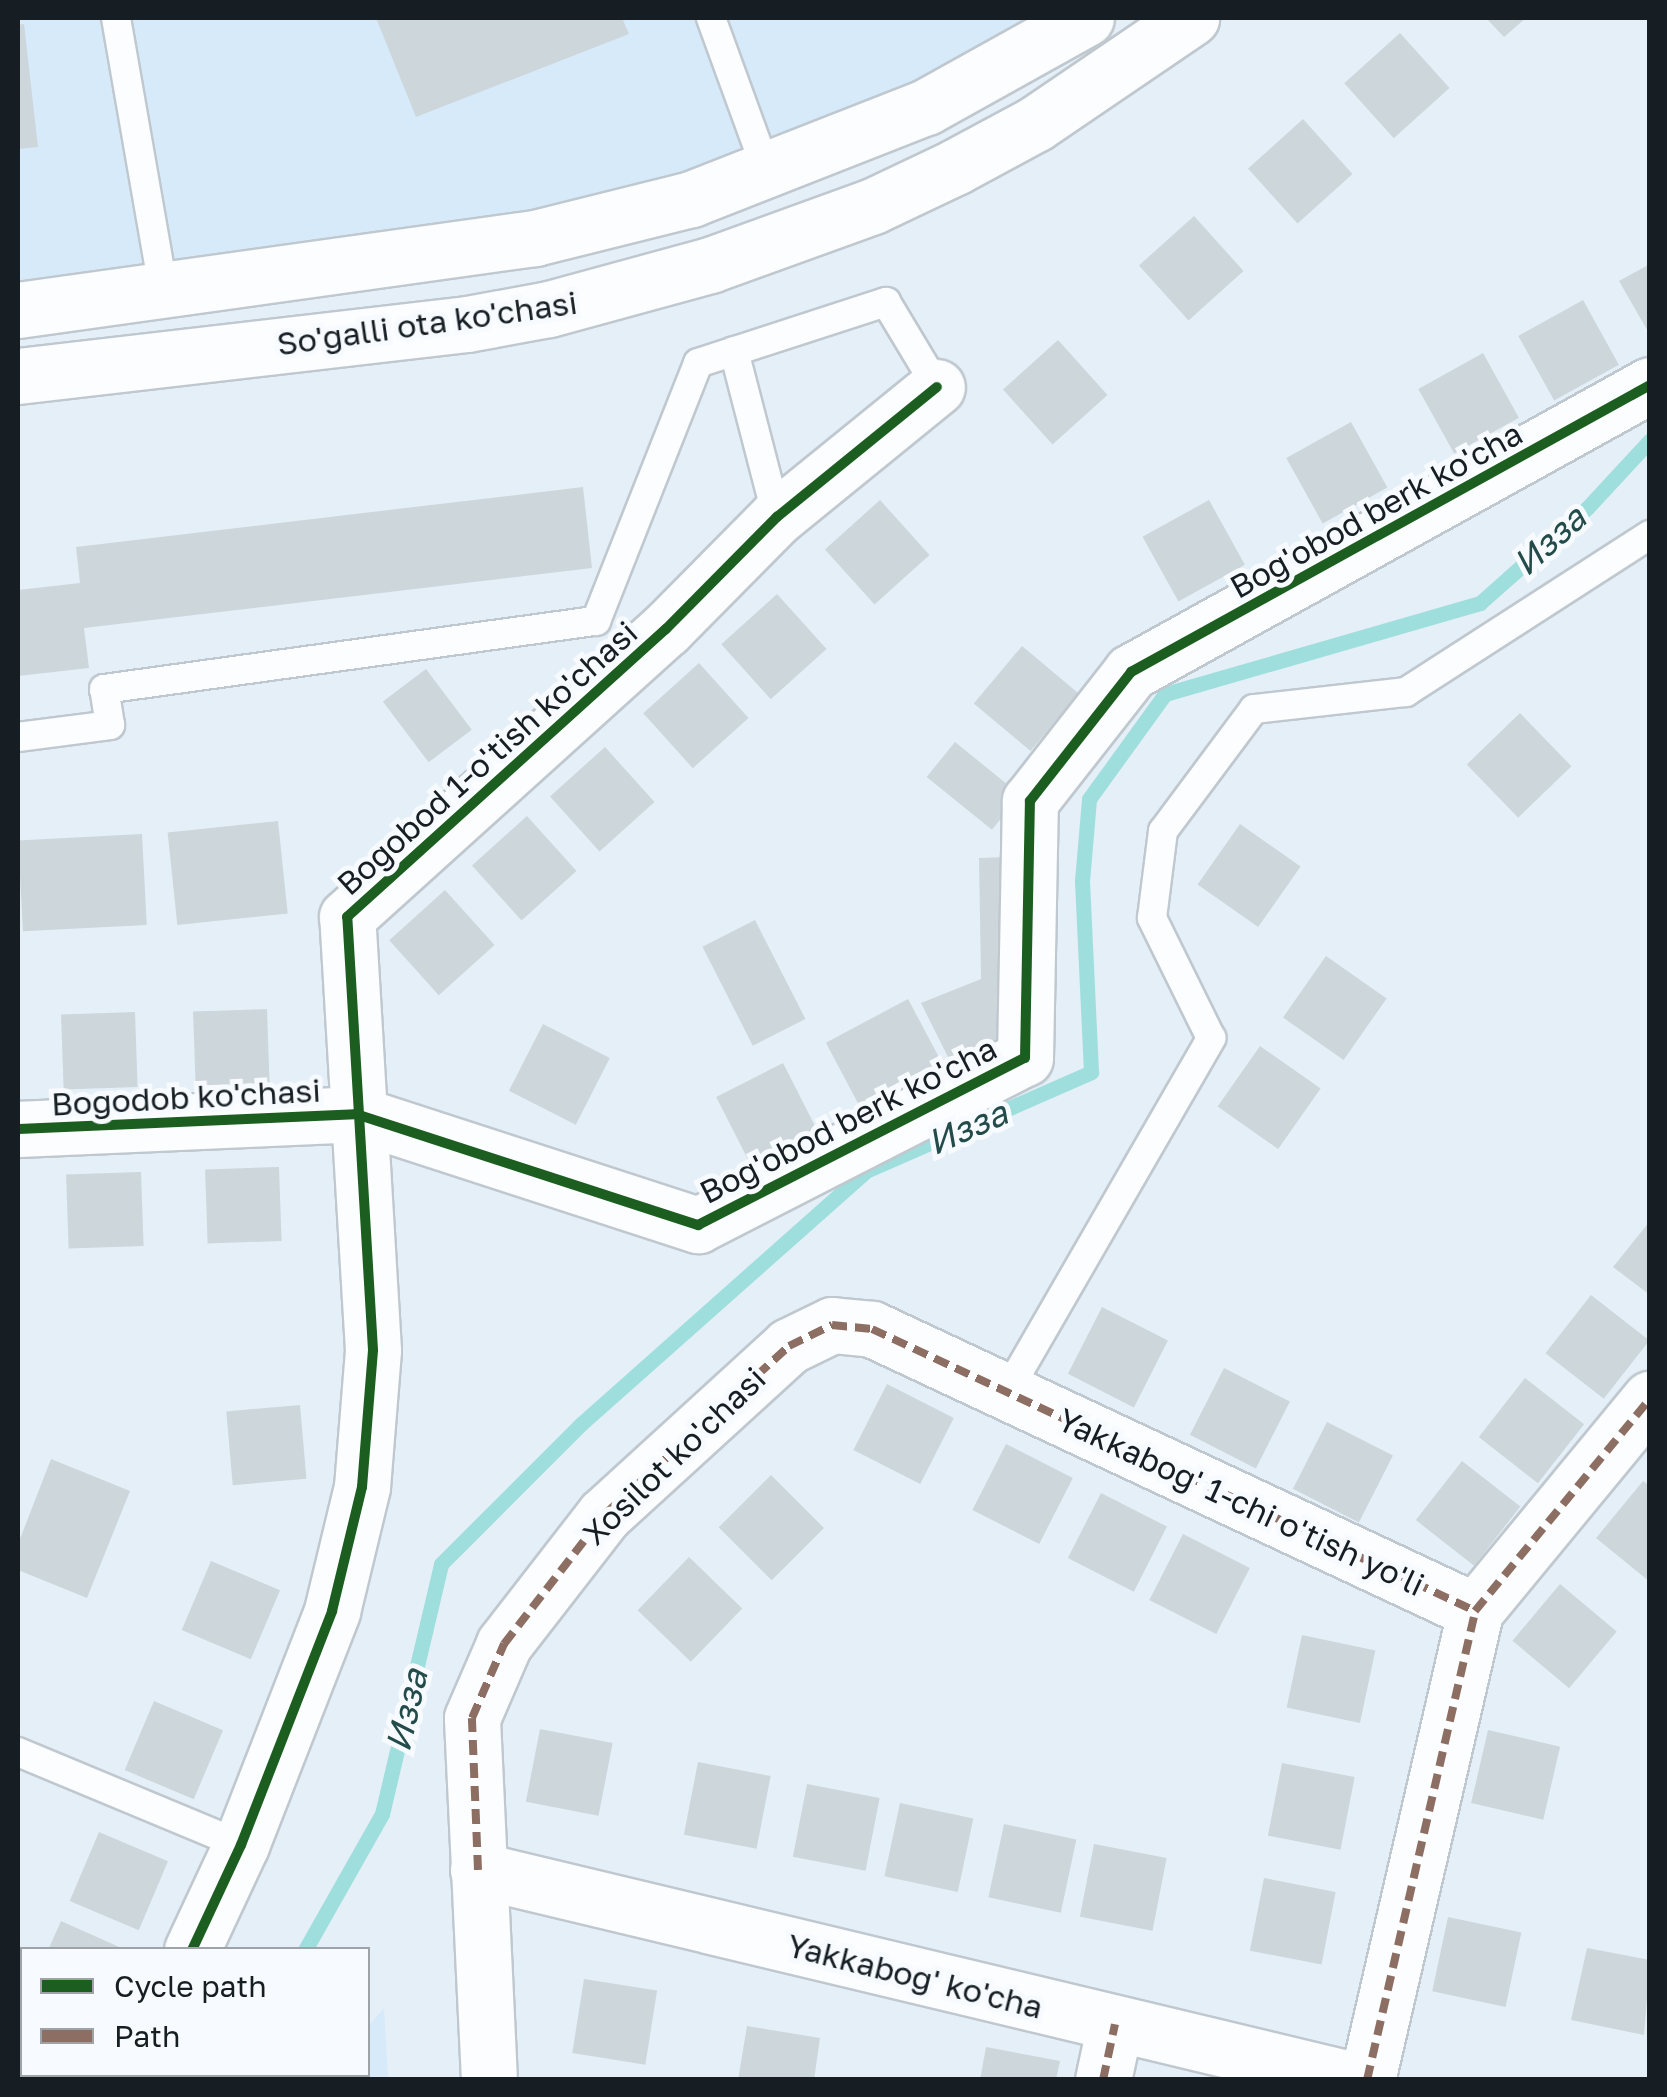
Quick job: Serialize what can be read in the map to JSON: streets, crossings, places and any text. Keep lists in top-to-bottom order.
{
  "streets": {
    "street": [
      "So'galli ota ko'chasi",
      "Bog'obod berk ko'cha",
      "Bogobod 1-o'tish ko'chasi",
      "Bogodob ko'chasi",
      "Xosilot ko'chasi",
      "Yakkabog' 1-chi o'tish yo'li",
      "Yakkabog' ko'cha"
    ]
  },
  "crossings": [
    ["Bog'obod berk ko'cha", "Bogobod 1-o'tish ko'chasi"],
    ["Bog'obod berk ko'cha", "Bogodob ko'chasi"],
    ["Bogobod 1-o'tish ko'chasi", "Bogodob ko'chasi"],
    ["Xosilot ko'chasi", "Yakkabog' 1-chi o'tish yo'li"],
    ["Xosilot ko'chasi", "Yakkabog' ko'cha"]
  ],
  "water": ["Изза"],
  "legend": ["Cycle path", "Path"]
}
